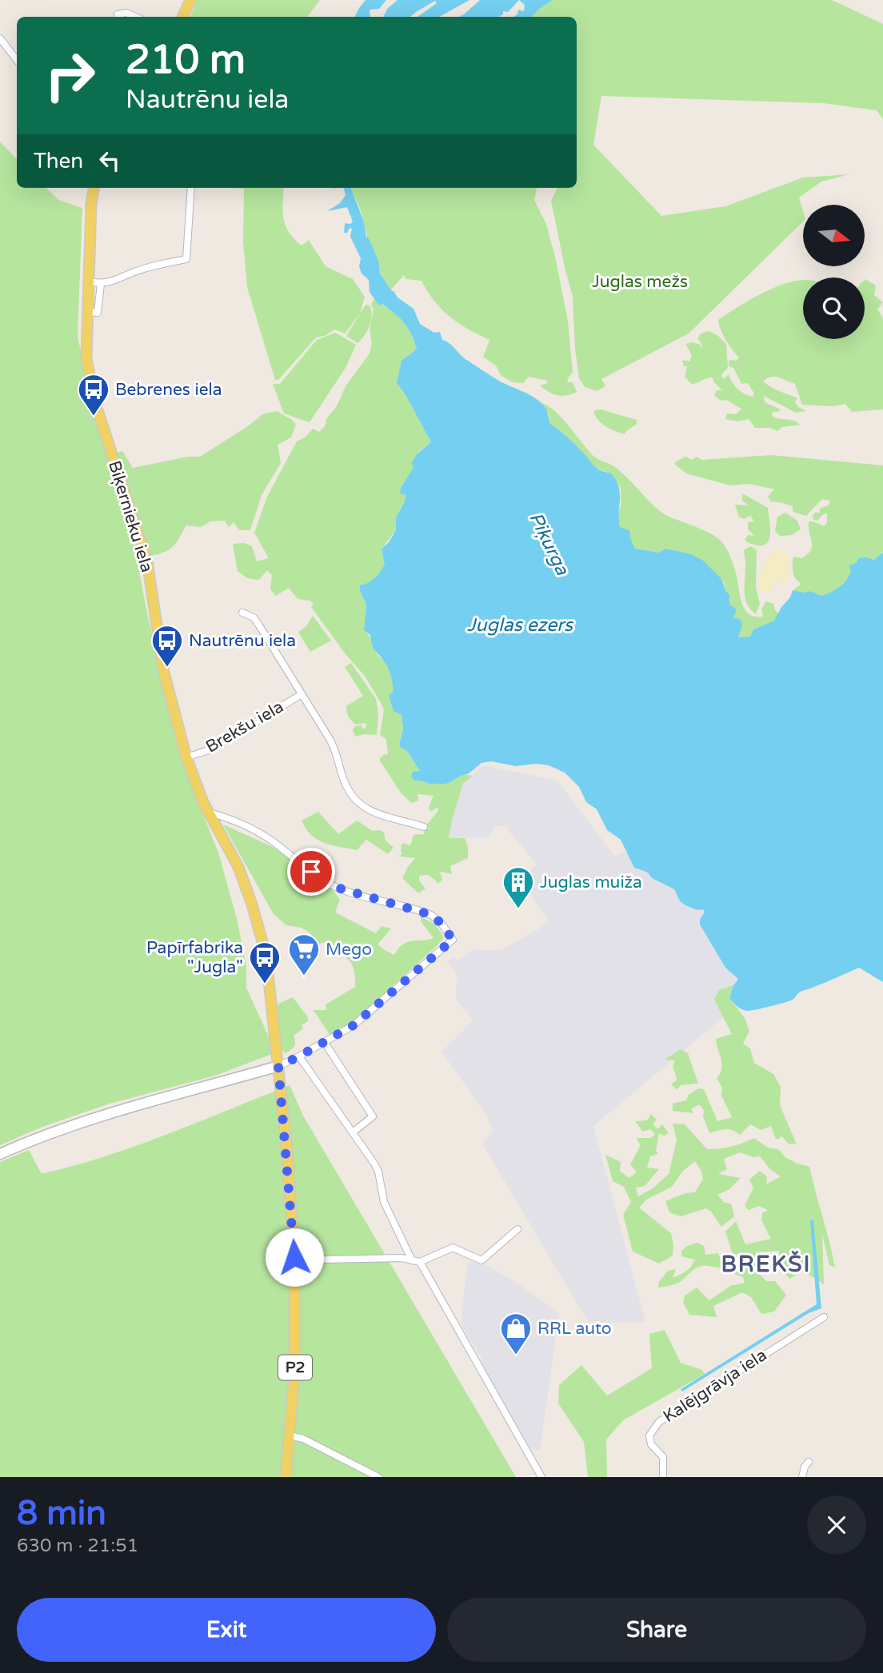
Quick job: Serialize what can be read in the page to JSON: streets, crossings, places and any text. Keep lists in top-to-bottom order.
{
  "streets": {
    "main road": ["Biķernieku iela", "P2"],
    "street": ["Brekšu iela", "Kalējgrāvja iela"]
  },
  "crossings": [
    ["Biķernieku iela", "Brekšu iela"],
    ["Biķernieku iela", "P2"]
  ],
  "districts": ["BREKŠI"],
  "water": ["Piķurga", "Juglas ezers"],
  "parks": ["Juglas mežs"],
  "places": {
    "bus stop": ["Bebrenes iela", "Nautrēnu iela", "Papīrfabrika \"Jugla\""],
    "building": ["Juglas muiža"],
    "supermarket": ["Mego"],
    "shop": ["RRL auto"]
  },
  "north": "right",
  "page": {
    "turn": ["210 m", "Nautrēnu iela"],
    "then": "Then",
    "heading": ["8 min", "630 m · 21:51"],
    "buttons": ["Exit", "Share"]
  }
}
